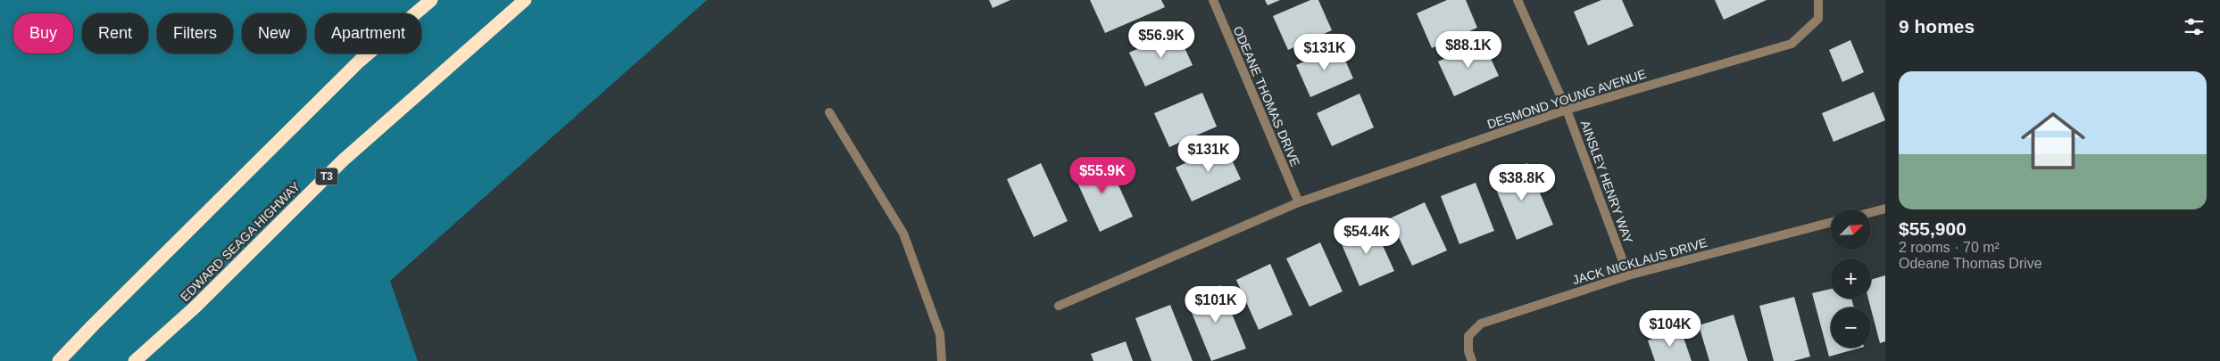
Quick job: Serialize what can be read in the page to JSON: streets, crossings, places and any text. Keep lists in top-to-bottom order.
{
  "streets": {
    "highway": ["T3", "EDWARD SEAGA HIGHWAY"],
    "street": [
      "ODEANE THOMAS DRIVE",
      "DESMOND YOUNG AVENUE",
      "AINSLEY HENRY WAY",
      "JACK NICKLAUS DRIVE"
    ]
  },
  "crossings": [
    ["ODEANE THOMAS DRIVE", "DESMOND YOUNG AVENUE"],
    ["DESMOND YOUNG AVENUE", "AINSLEY HENRY WAY"],
    ["AINSLEY HENRY WAY", "JACK NICKLAUS DRIVE"]
  ],
  "north": "top right",
  "page": {
    "heading": "9 homes",
    "chip": [
      "Buy",
      "Rent",
      "Filters",
      "New",
      "Apartment"
    ],
    "price": [
      "$56.9K",
      "$88.1K",
      "$131K",
      "$131K",
      "$55.9K",
      "$38.8K",
      "$54.4K",
      "$101K",
      "$104K"
    ],
    "list": [
      {
        "name": "$55,900",
        "note": "2 rooms · 70 m² · Odeane Thomas Drive"
      }
    ],
    "map_buttons": ["+", "−"]
  }
}
